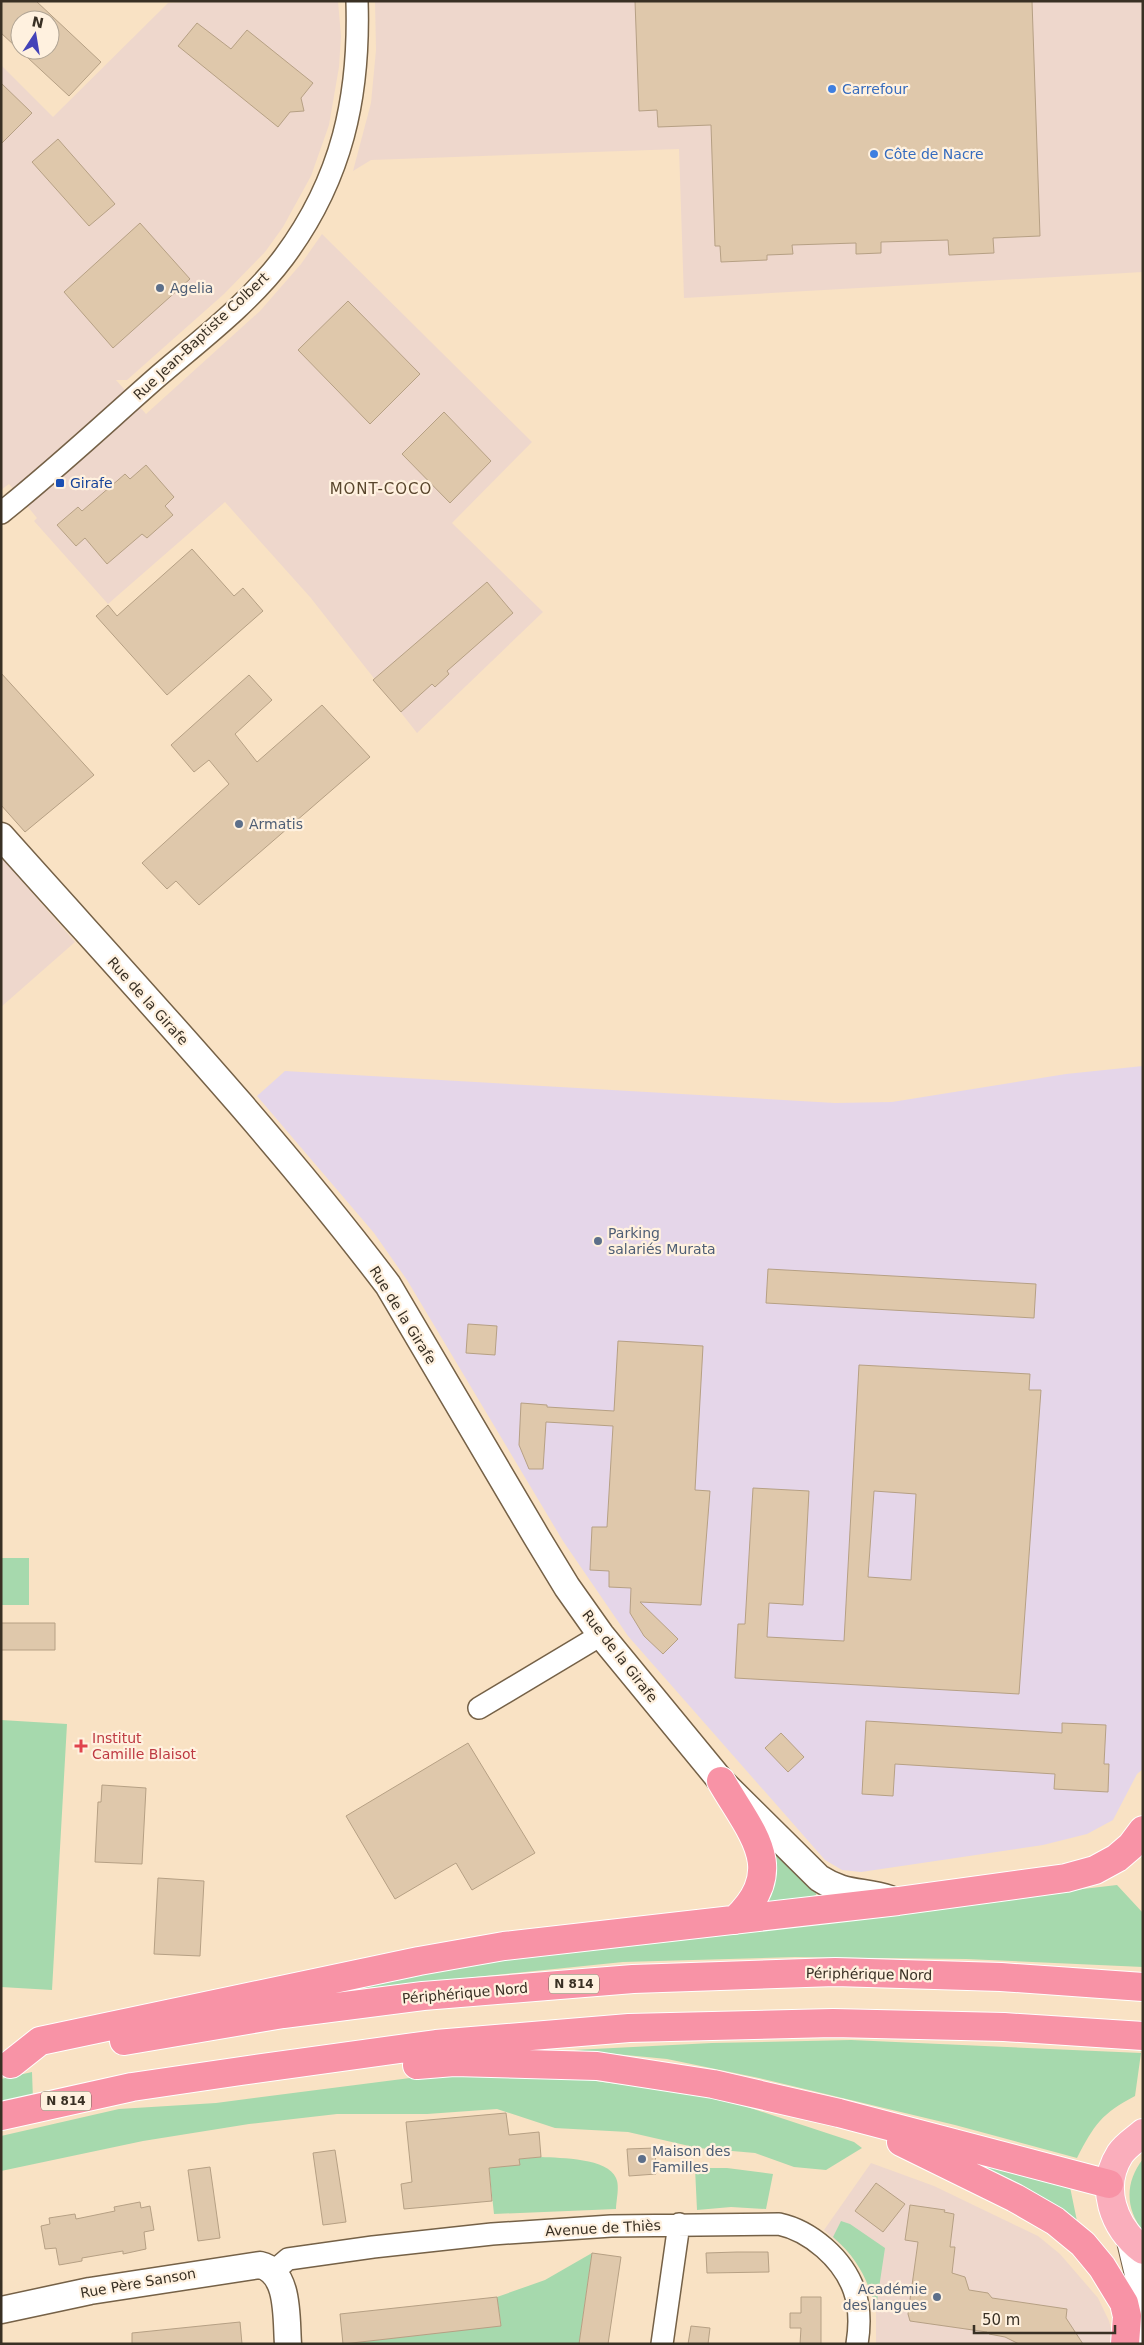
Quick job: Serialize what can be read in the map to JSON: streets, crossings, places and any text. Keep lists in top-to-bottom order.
{
  "streets": {
    "highway": ["Périphérique Nord", "N 814"],
    "street": [
      "Rue Jean-Baptiste Colbert",
      "Rue de la Girafe",
      "Avenue de Thiès",
      "Rue Père Sanson"
    ]
  },
  "crossings": [
    ["Avenue de Thiès", "Rue Père Sanson"]
  ],
  "districts": ["MONT-COCO"],
  "places": {
    "other": [
      "Carrefour",
      "Côte de Nacre",
      "Agelia",
      "Armatis",
      "Parking salariés Murata",
      "Maison des Familles",
      "Académie des langues"
    ],
    "transit": ["Girafe"],
    "health": ["Institut Camille Blaisot"]
  },
  "scale_bar": "50 m",
  "north": "top"
}
